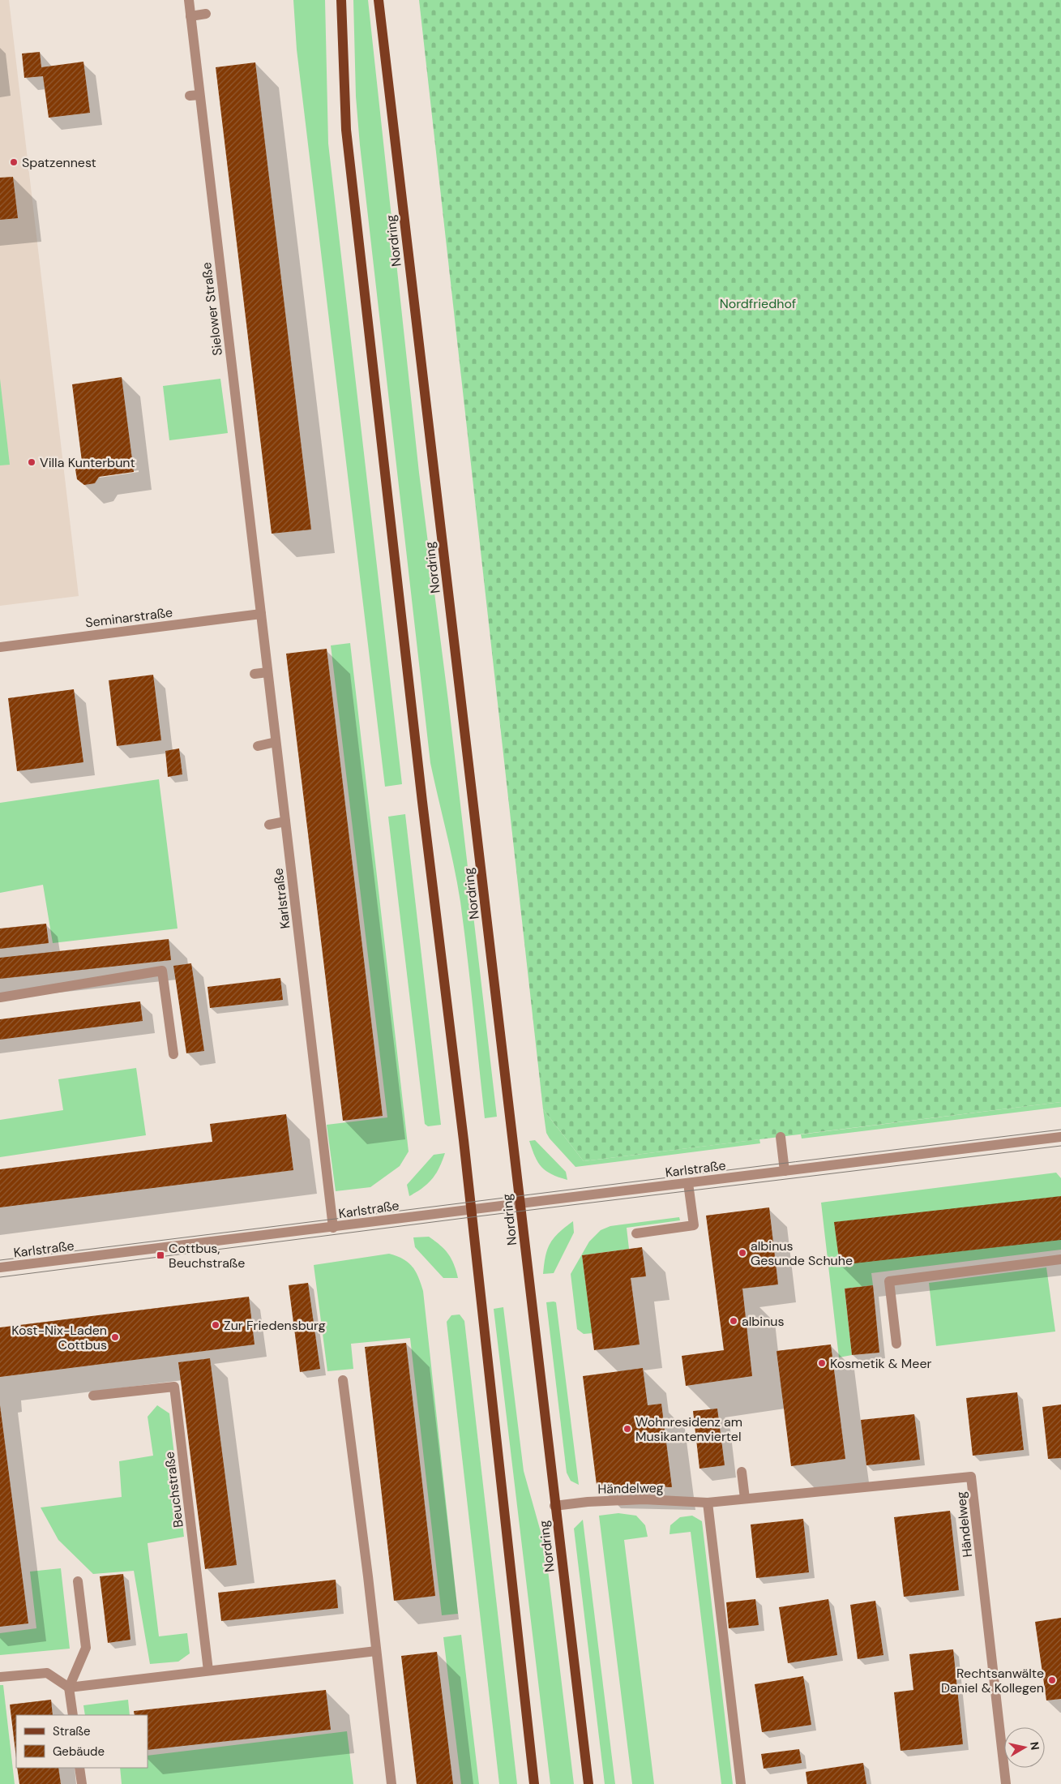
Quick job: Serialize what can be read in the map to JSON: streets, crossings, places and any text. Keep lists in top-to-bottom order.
{
  "streets": {
    "main road": ["Nordring"],
    "street": [
      "Sielower Straße",
      "Seminarstraße",
      "Karlstraße",
      "Händelweg",
      "Beuchstraße"
    ]
  },
  "crossings": [
    ["Nordring", "Karlstraße"],
    ["Nordring", "Händelweg"],
    ["Sielower Straße", "Seminarstraße"],
    ["Sielower Straße", "Karlstraße"],
    ["Seminarstraße", "Karlstraße"]
  ],
  "parks": ["Nordfriedhof"],
  "places": {
    "other": [
      "Spatzennest",
      "Villa Kunterbunt",
      "albinus Gesunde Schuhe",
      "albinus",
      "Zur Friedensburg",
      "Kost-Nix-Laden Cottbus",
      "Kosmetik & Meer",
      "Wohnresidenz am Musikantenviertel",
      "Rechtsanwälte Daniel & Kollegen"
    ],
    "transit": ["Cottbus, Beuchstraße"]
  },
  "legend": ["Straße", "Gebäude"],
  "north": "right"
}
